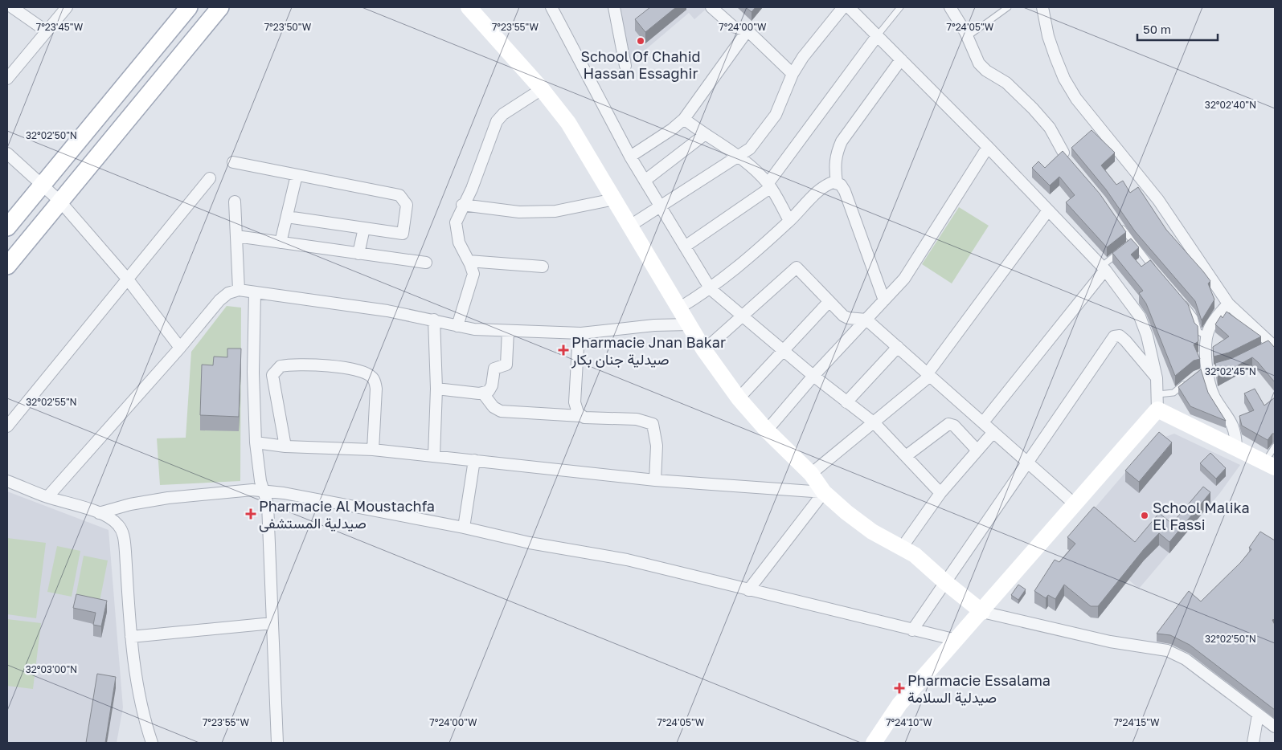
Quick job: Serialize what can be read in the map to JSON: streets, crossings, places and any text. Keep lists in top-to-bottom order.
{
  "places": {
    "other": ["School Of Chahid Hassan Essaghir", "School Malika El Fassi"],
    "health": ["Pharmacie Jnan Bakar صيدلية جنان بكار", "Pharmacie Al Moustachfa صيدلية المستشفى", "Pharmacie Essalama صيدلية السلامة"]
  },
  "scale_bar": "50 m",
  "coordinates": [
    "7°23'55\"W",
    "7°23'45\"W",
    "7°23'50\"W",
    "7°24'00\"W",
    "7°24'05\"W",
    "32°02'40\"N",
    "32°02'50\"N",
    "32°02'45\"N",
    "32°02'55\"N",
    "32°03'00\"N",
    "7°24'10\"W",
    "7°24'15\"W"
  ]
}
